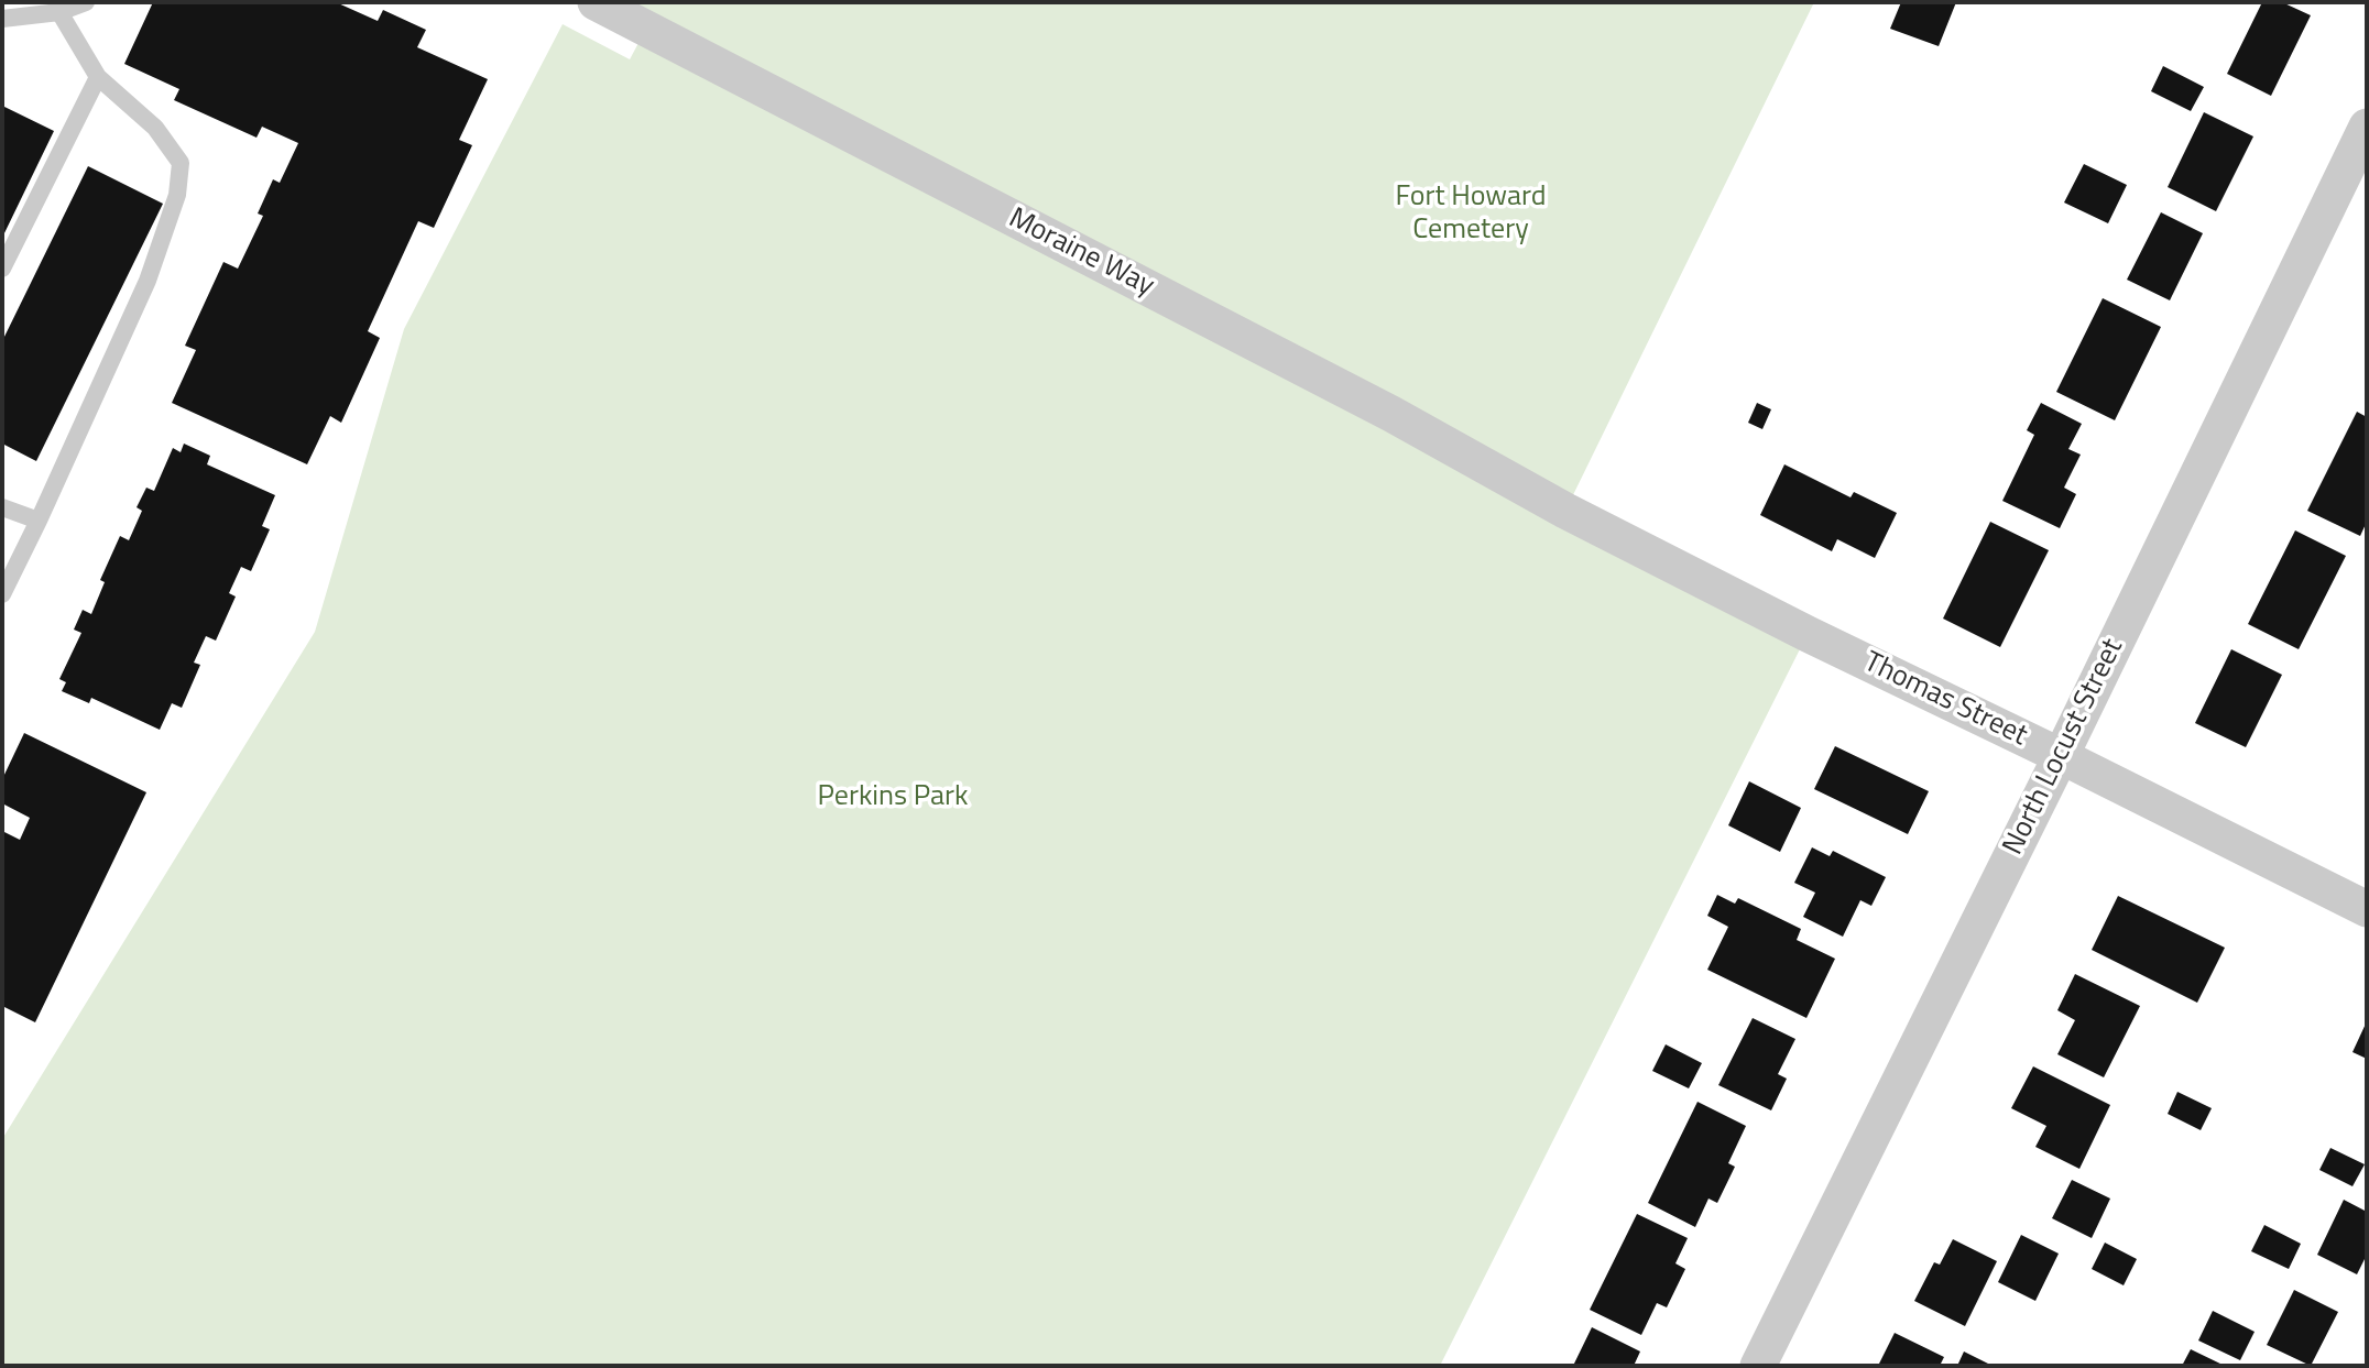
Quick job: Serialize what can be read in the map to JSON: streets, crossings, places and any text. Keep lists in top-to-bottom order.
{
  "streets": {
    "street": ["Moraine Way", "Thomas Street", "North Locust Street"]
  },
  "crossings": [
    ["Moraine Way", "Thomas Street"],
    ["Thomas Street", "North Locust Street"]
  ],
  "parks": ["Fort Howard Cemetery", "Perkins Park"]
}
